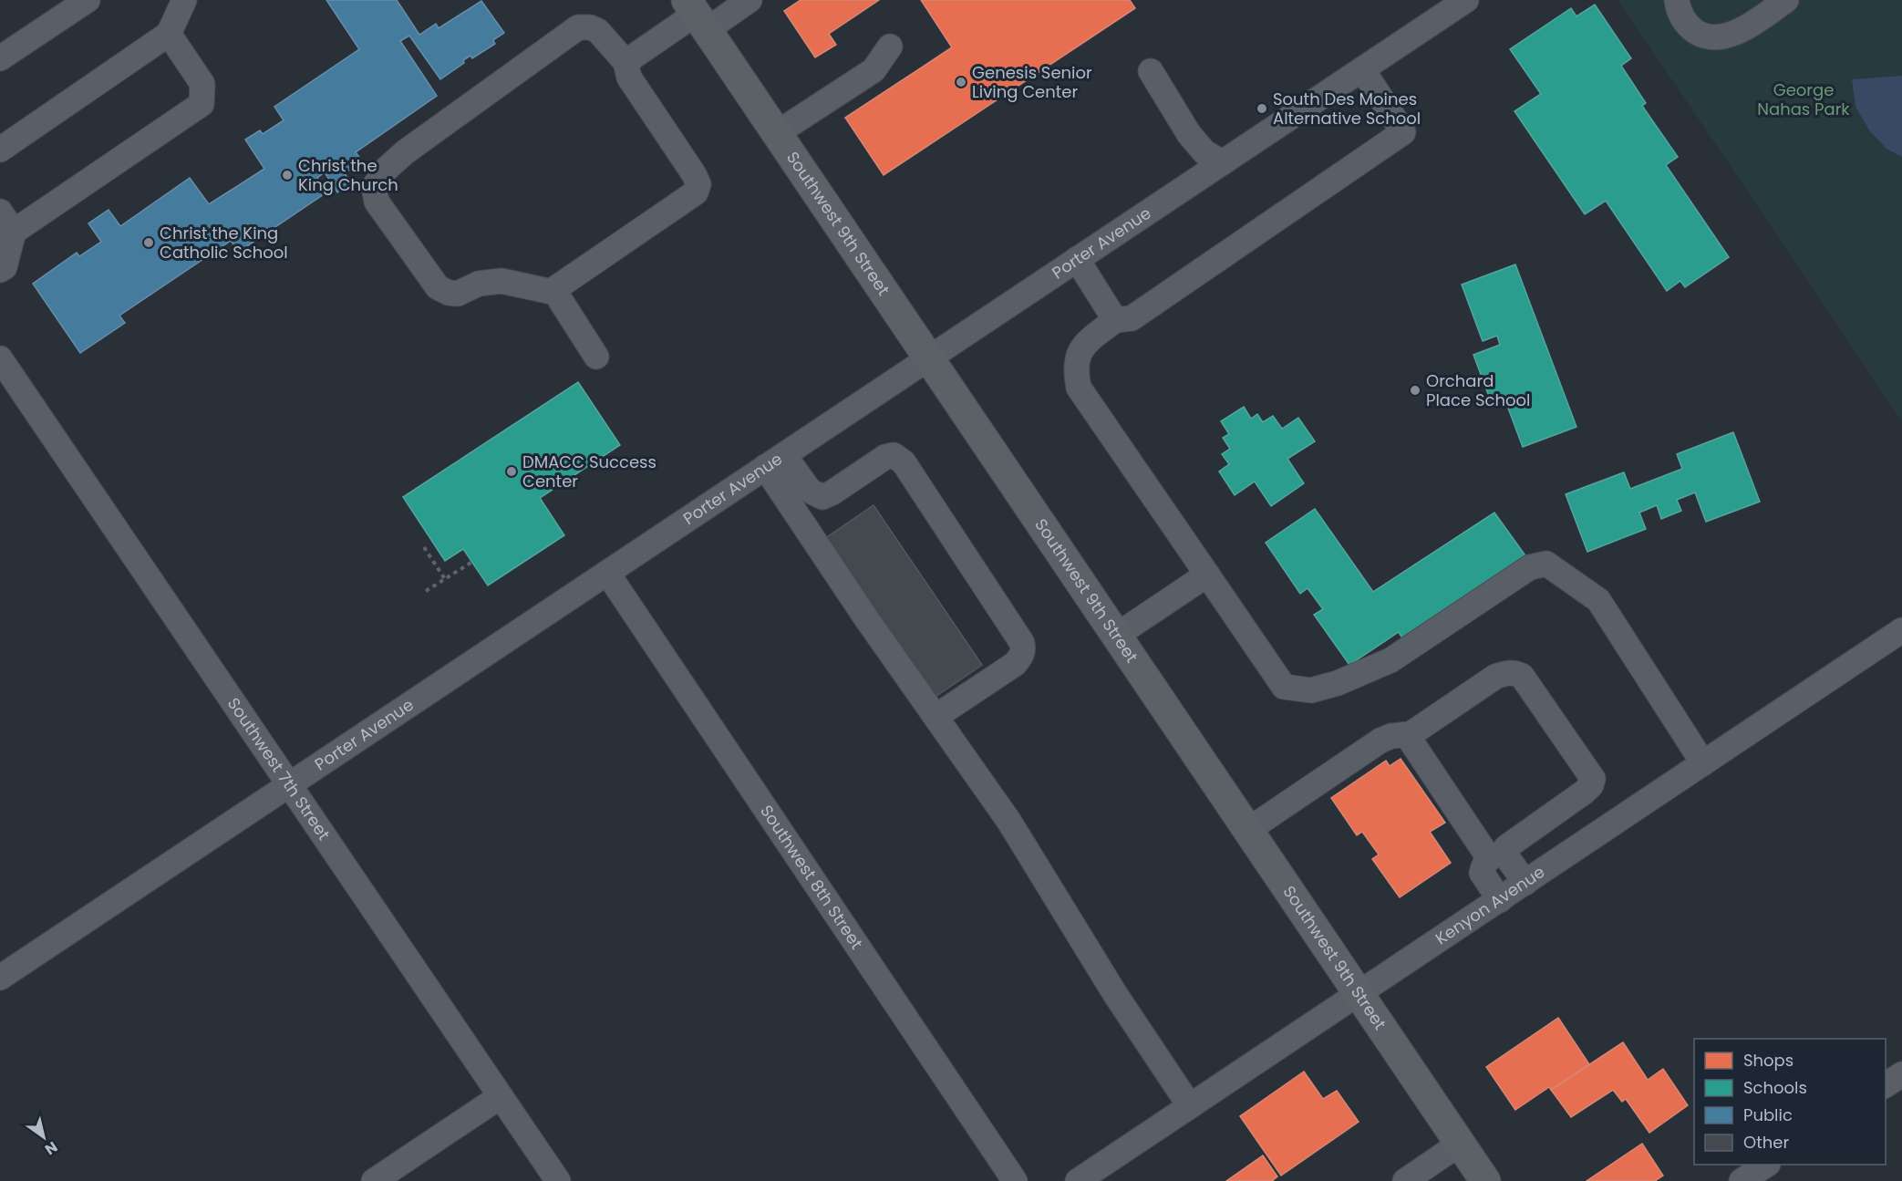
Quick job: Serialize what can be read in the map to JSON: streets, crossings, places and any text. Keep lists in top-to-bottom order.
{
  "streets": {
    "main road": ["Southwest 9th Street"],
    "street": [
      "Porter Avenue",
      "Southwest 7th Street",
      "Southwest 8th Street",
      "Kenyon Avenue"
    ]
  },
  "crossings": [
    ["Southwest 9th Street", "Porter Avenue"],
    ["Southwest 9th Street", "Kenyon Avenue"],
    ["Porter Avenue", "Southwest 7th Street"],
    ["Porter Avenue", "Southwest 8th Street"]
  ],
  "parks": ["George Nahas Park"],
  "places": [
    "Genesis Senior Living Center",
    "South Des Moines Alternative School",
    "Christ the King Church",
    "Christ the King Catholic School",
    "Orchard Place School",
    "DMACC Success Center"
  ],
  "legend": [
    "Shops",
    "Schools",
    "Public",
    "Other"
  ],
  "north": "bottom right"
}
